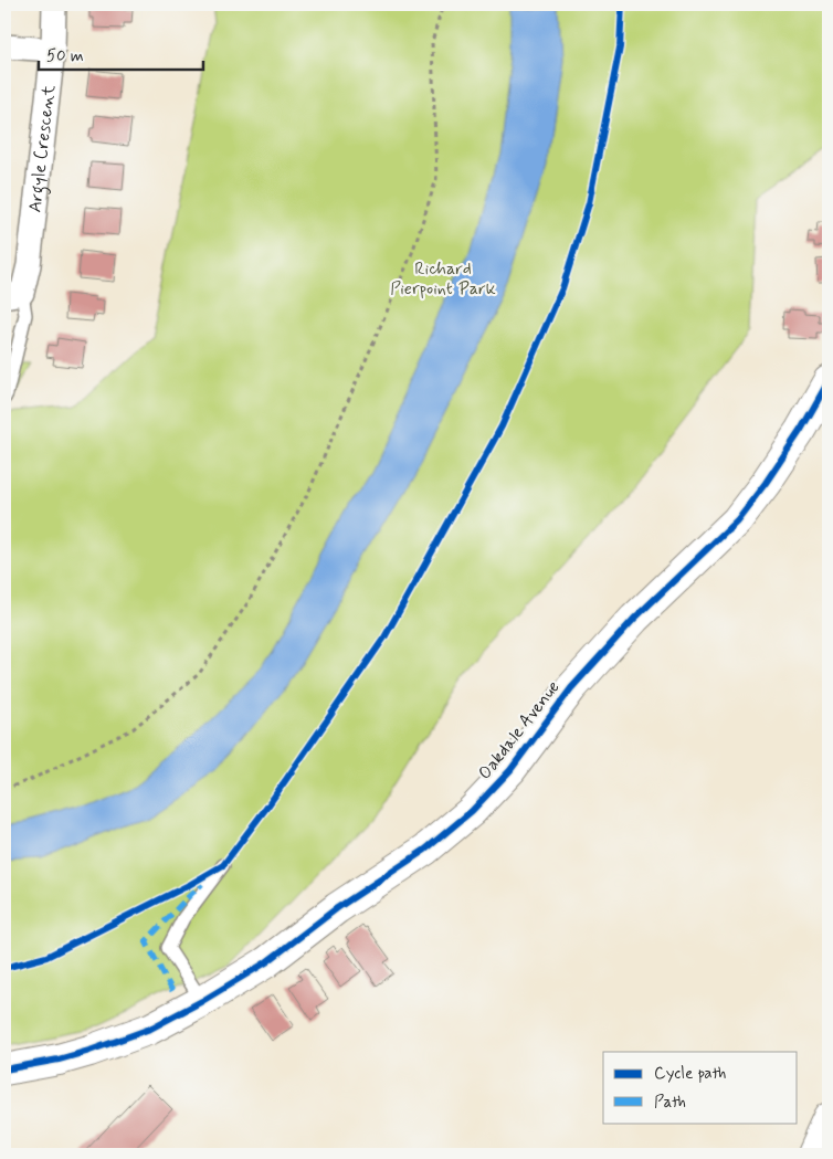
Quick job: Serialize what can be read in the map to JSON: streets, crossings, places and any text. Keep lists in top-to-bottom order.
{
  "streets": {
    "street": ["Argyle Crescent", "Oakdale Avenue"]
  },
  "parks": ["Richard Pierpoint Park"],
  "legend": ["Cycle path", "Path"],
  "scale_bar": "50 m"
}
